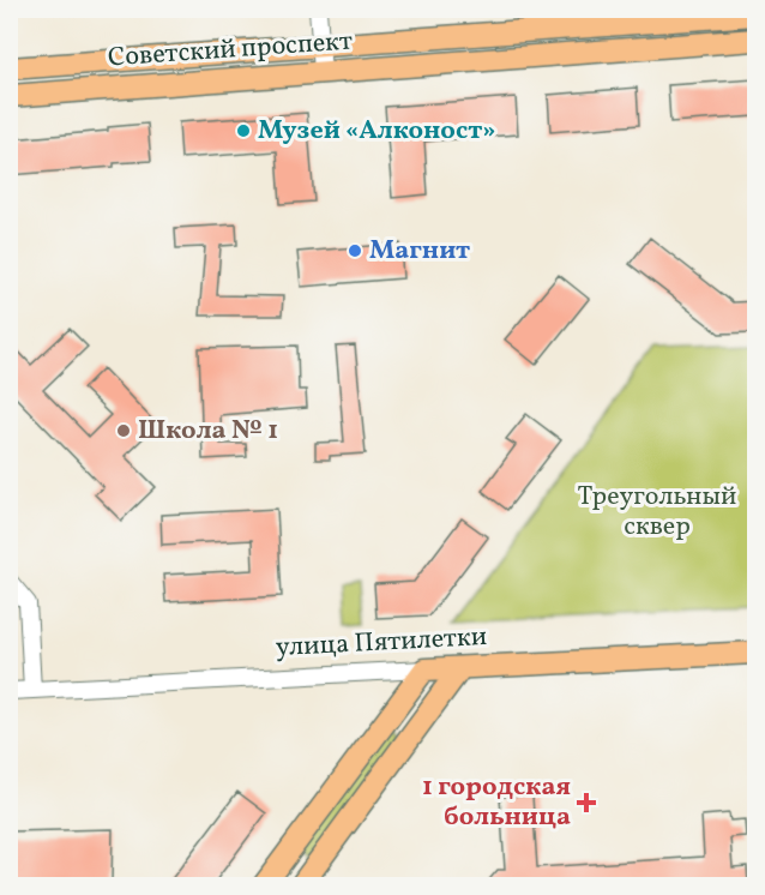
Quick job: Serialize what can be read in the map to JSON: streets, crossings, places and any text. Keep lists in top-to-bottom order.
{
  "streets": {
    "main road": ["Советский проспект", "улица Пятилетки"]
  },
  "parks": ["Треугольный сквер"],
  "places": {
    "other": ["Музей «Алконост»", "Магнит", "Школа № 1"],
    "health": ["1 городская больница"]
  }
}
